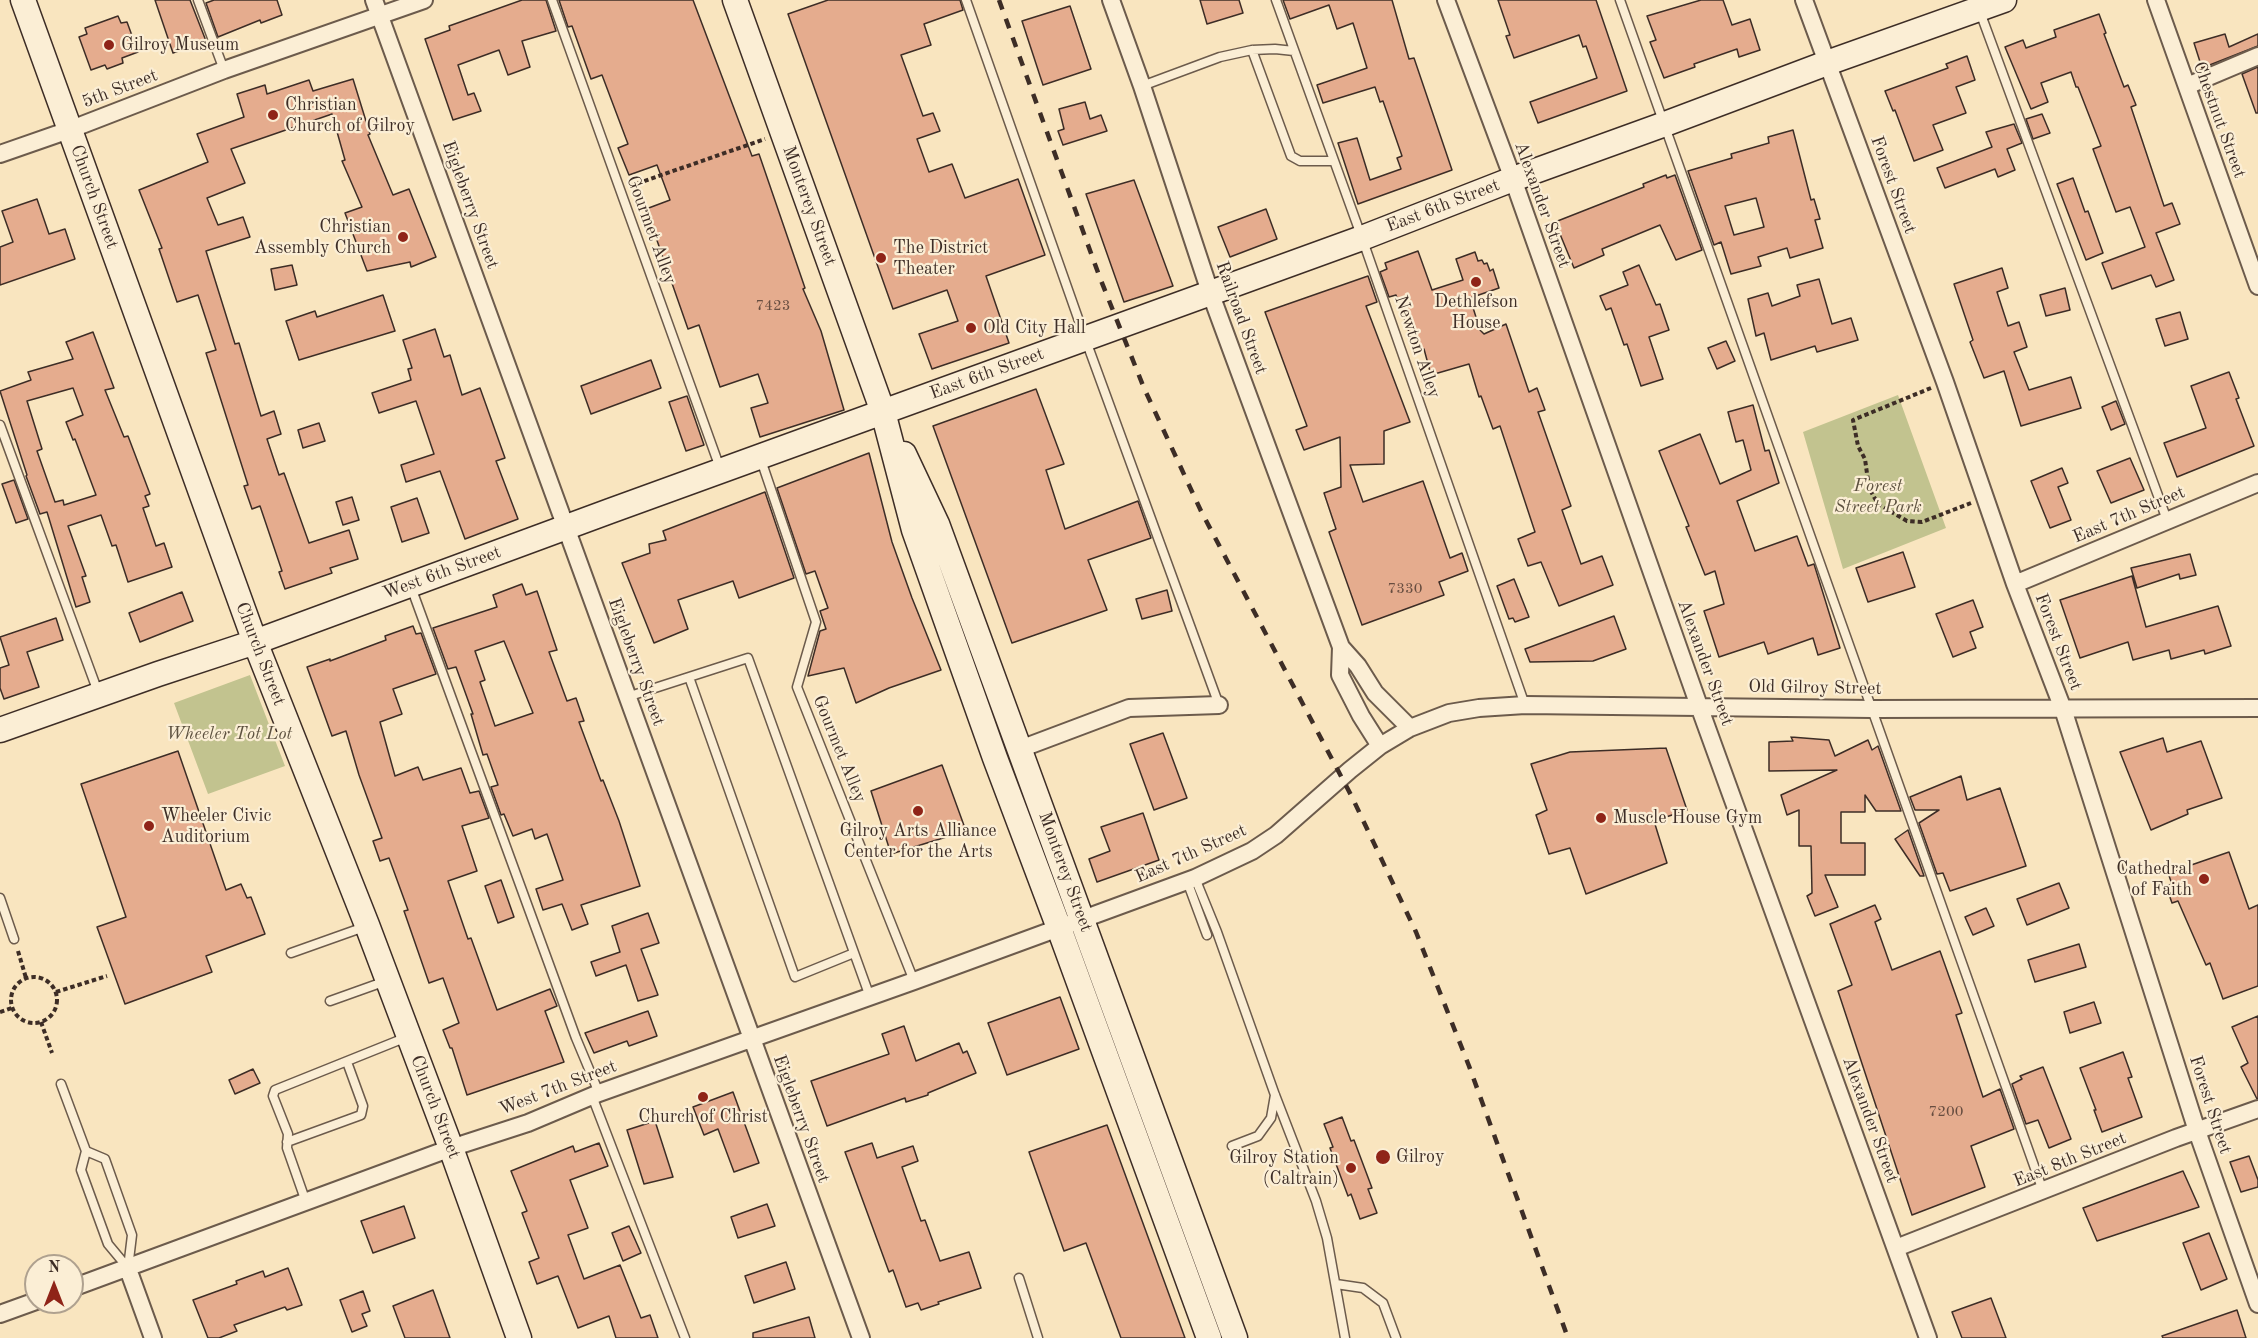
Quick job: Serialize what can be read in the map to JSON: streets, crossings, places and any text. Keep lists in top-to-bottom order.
{
  "streets": {
    "street": [
      "5th Street",
      "Chestnut Street",
      "Forest Street",
      "Church Street",
      "Eigleberry Street",
      "Alexander Street",
      "Monterey Street",
      "East 6th Street",
      "Railroad Street",
      "East 7th Street",
      "West 6th Street",
      "Old Gilroy Street",
      "West 7th Street",
      "East 8th Street"
    ],
    "lane": ["Gourmet Alley", "Newton Alley"]
  },
  "crossings": [
    ["5th Street", "Church Street"],
    ["5th Street", "Eigleberry Street"],
    ["Forest Street", "East 6th Street"],
    ["Forest Street", "East 7th Street"],
    ["Forest Street", "Old Gilroy Street"],
    ["Forest Street", "East 8th Street"],
    ["Church Street", "West 6th Street"],
    ["Church Street", "West 7th Street"],
    ["Eigleberry Street", "West 6th Street"],
    ["Eigleberry Street", "West 7th Street"],
    ["Alexander Street", "East 6th Street"],
    ["Alexander Street", "Old Gilroy Street"],
    ["Alexander Street", "East 8th Street"],
    ["Monterey Street", "East 6th Street"],
    ["Monterey Street", "East 7th Street"],
    ["Monterey Street", "West 6th Street"],
    ["Monterey Street", "West 7th Street"],
    ["East 6th Street", "Railroad Street"],
    ["East 6th Street", "Newton Alley"],
    ["East 6th Street", "West 6th Street"],
    ["Gourmet Alley", "West 6th Street"],
    ["Gourmet Alley", "West 7th Street"],
    ["Railroad Street", "East 7th Street"],
    ["Railroad Street", "Old Gilroy Street"],
    ["Newton Alley", "Old Gilroy Street"],
    ["East 7th Street", "Old Gilroy Street"],
    ["East 7th Street", "West 7th Street"]
  ],
  "parks": ["Forest Street Park", "Wheeler Tot Lot"],
  "places": [
    "Gilroy Museum",
    "Christian Church of Gilroy",
    "Christian Assembly Church",
    "The District Theater",
    "Dethlefson House",
    "Old City Hall",
    "Gilroy Arts Alliance Center for the Arts",
    "Muscle House Gym",
    "Wheeler Civic Auditorium",
    "Cathedral of Faith",
    "Church of Christ",
    "Gilroy",
    "Gilroy Station (Caltrain)"
  ],
  "house_numbers": ["7423", "7330", "7200"],
  "north": "top"
}
